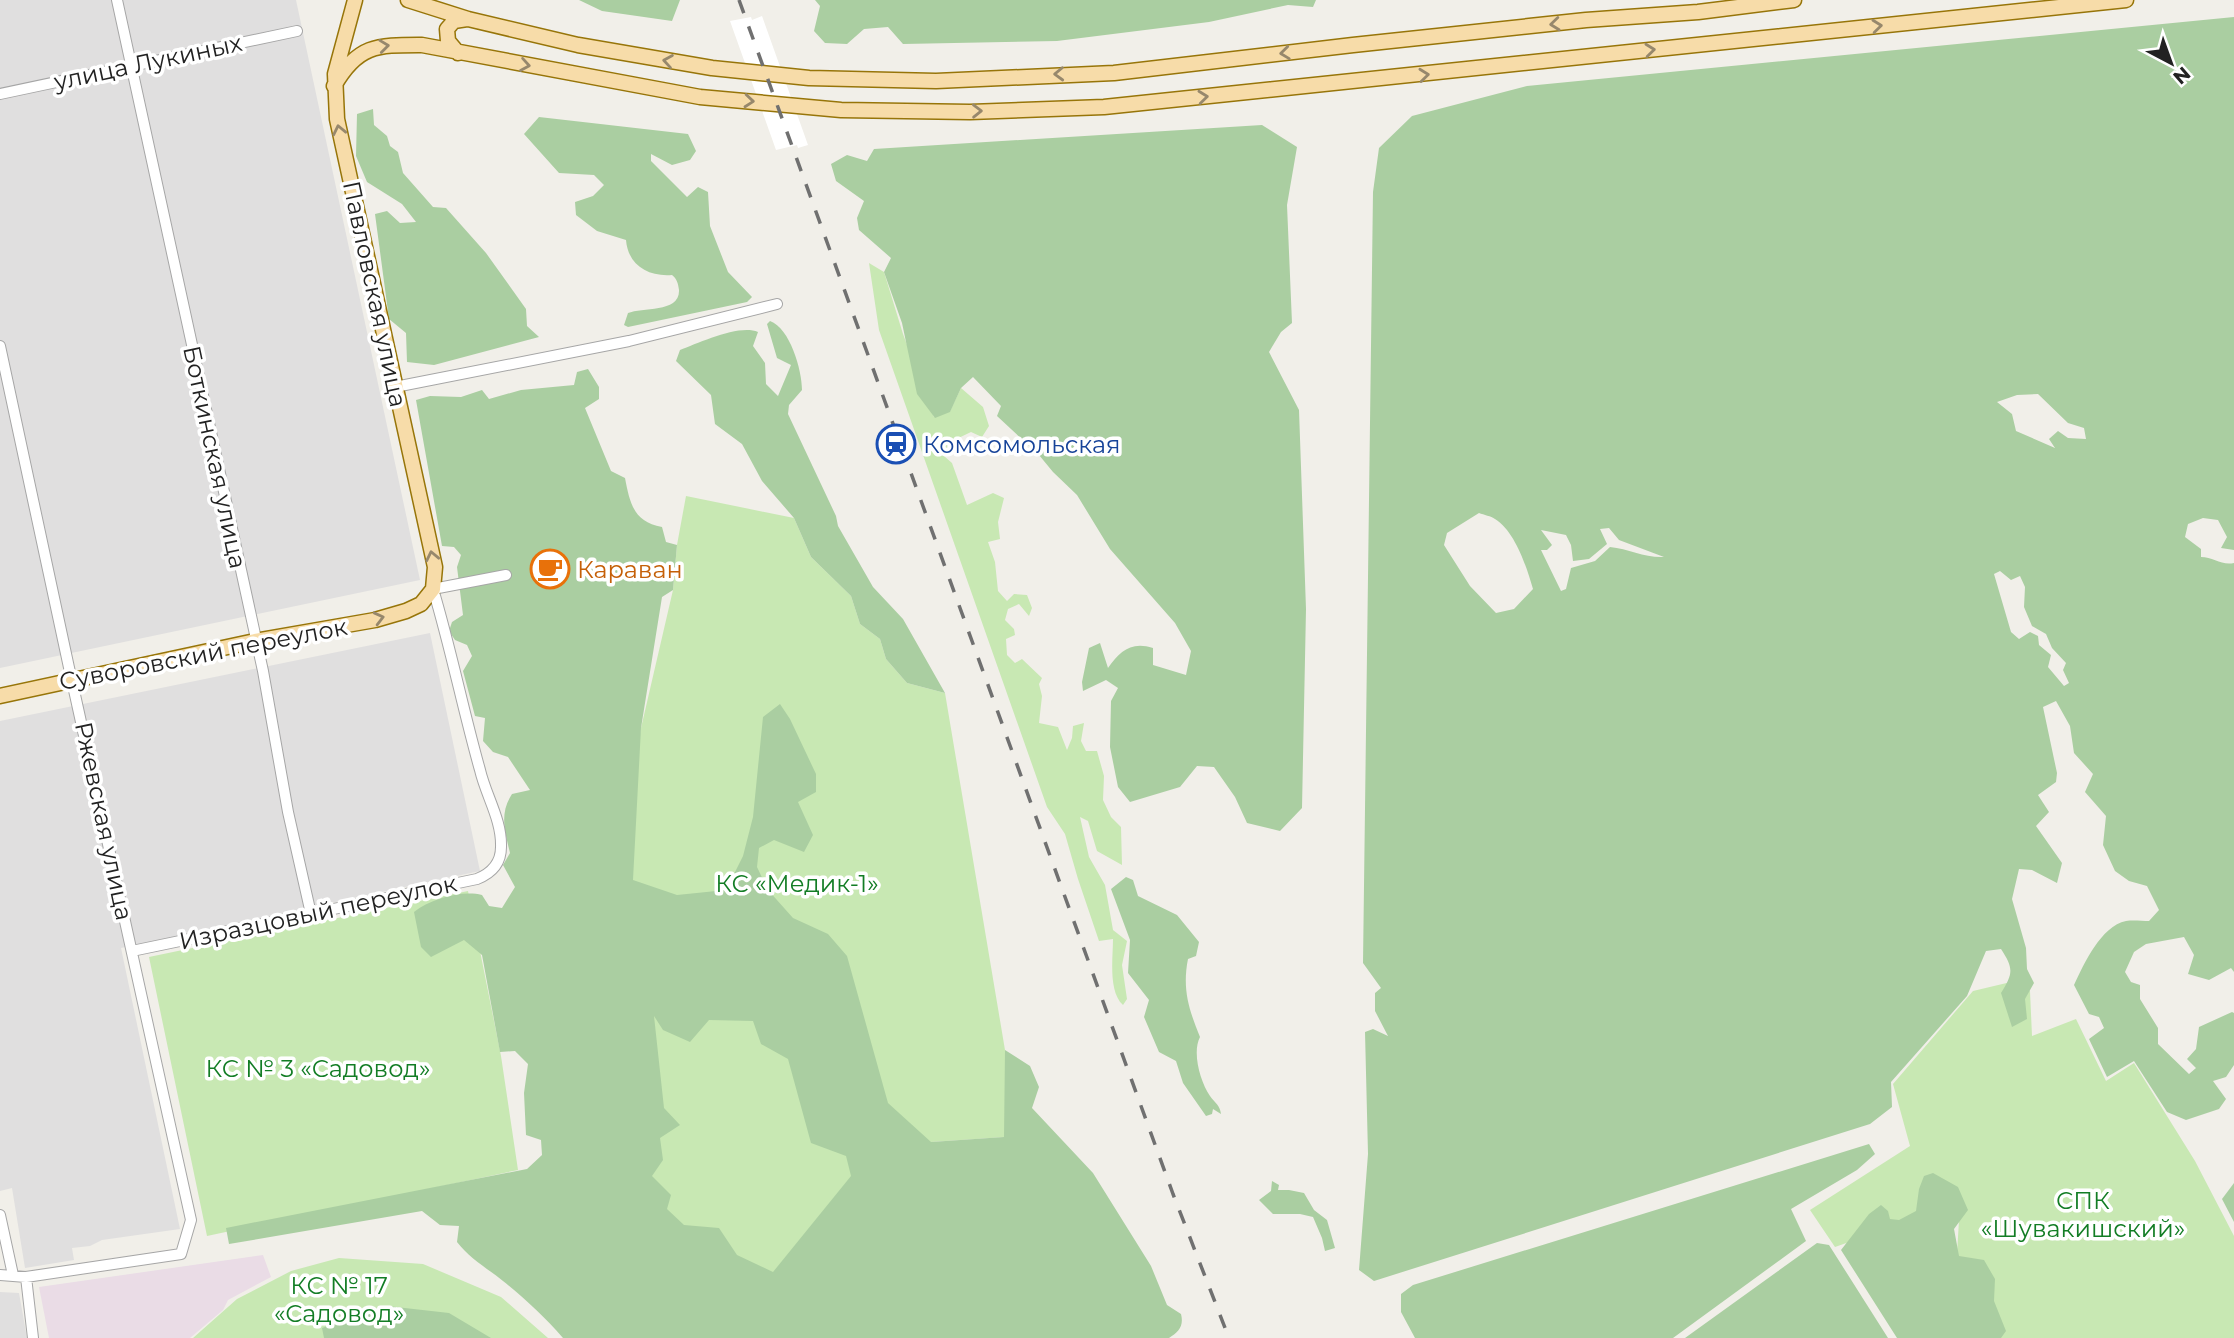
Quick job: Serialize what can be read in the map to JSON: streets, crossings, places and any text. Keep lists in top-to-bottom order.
{
  "streets": {
    "main road": ["Павловская улица", "Суворовский переулок"],
    "street": [
      "улица Лукиных",
      "Боткинская улица",
      "Ржевская улица",
      "Изразцовый переулок"
    ]
  },
  "crossings": [
    ["улица Лукиных", "Боткинская улица"],
    ["Павловская улица", "Суворовский переулок"],
    ["Павловская улица", "Изразцовый переулок"],
    ["Боткинская улица", "Суворовский переулок"],
    ["Боткинская улица", "Изразцовый переулок"],
    ["Суворовский переулок", "Ржевская улица"],
    ["Ржевская улица", "Изразцовый переулок"]
  ],
  "one_way": ["Павловская улица", "Суворовский переулок"],
  "parks": [
    "КС «Медик-1»",
    "КС № 3 «Садовод»",
    "СПК «Шувакишский»",
    "КС № 17 «Садовод»"
  ],
  "places": {
    "station": ["Комсомольская"],
    "cafe": ["Караван"]
  },
  "north": "bottom right"
}
